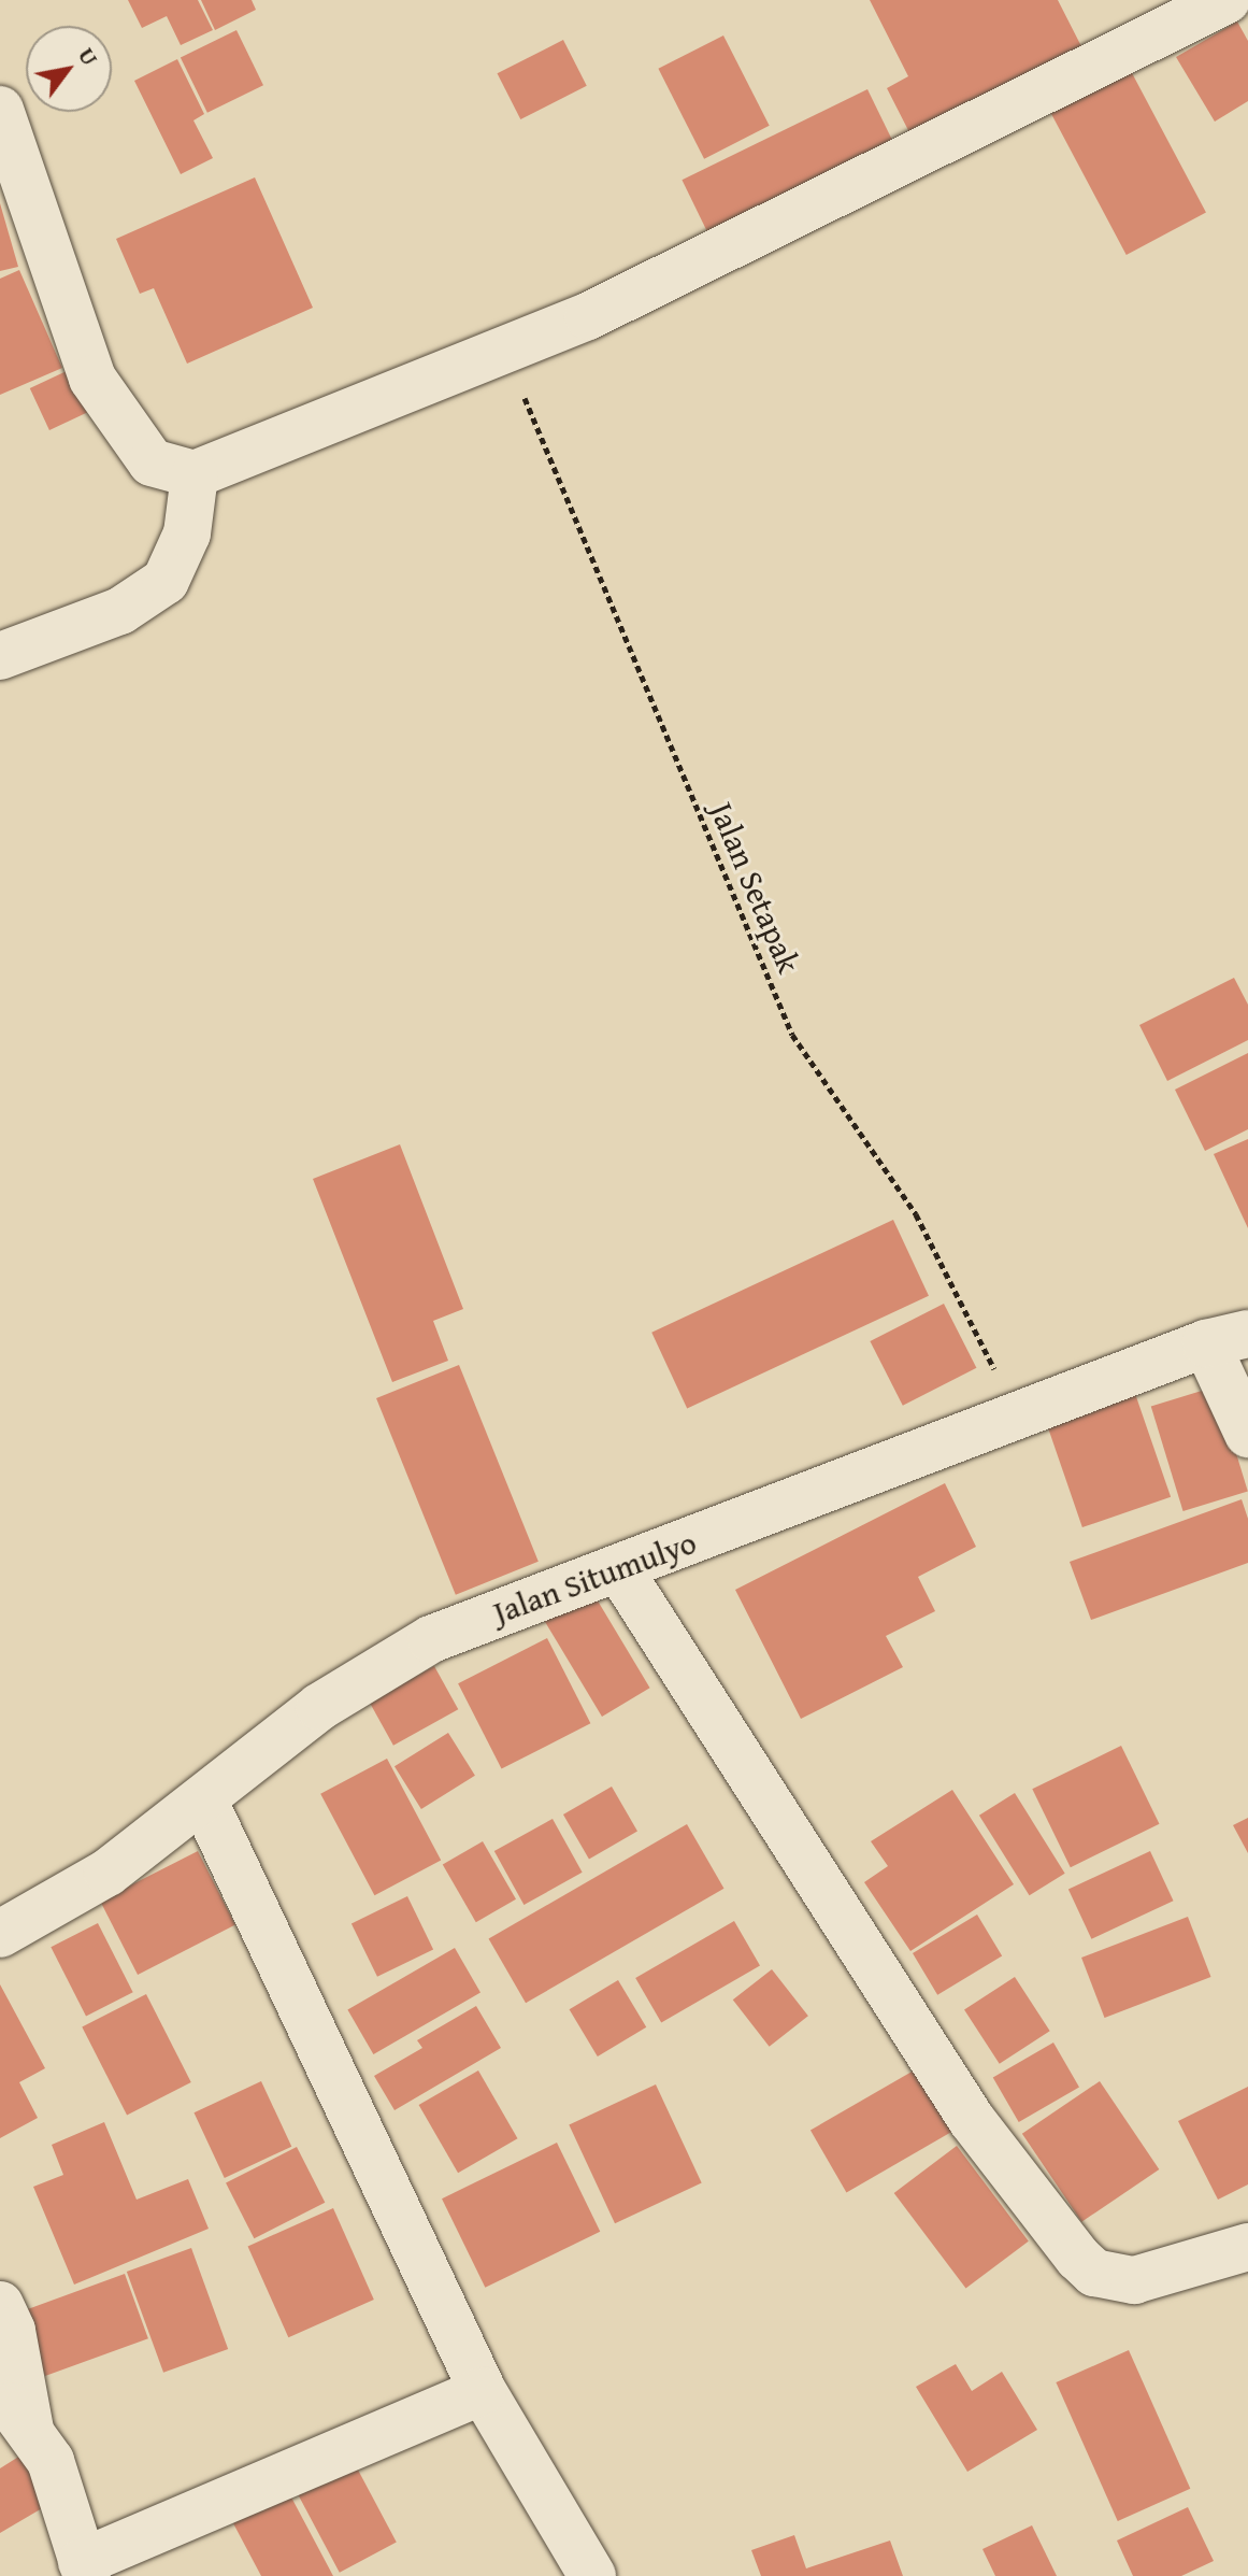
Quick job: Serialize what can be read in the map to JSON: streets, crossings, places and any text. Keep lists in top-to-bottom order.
{
  "streets": {
    "street": ["Jalan Situmulyo"],
    "path": ["Jalan Setapak"]
  },
  "crossings": [
    ["Jalan Setapak", "Jalan Situmulyo"]
  ],
  "north": "top right"
}
